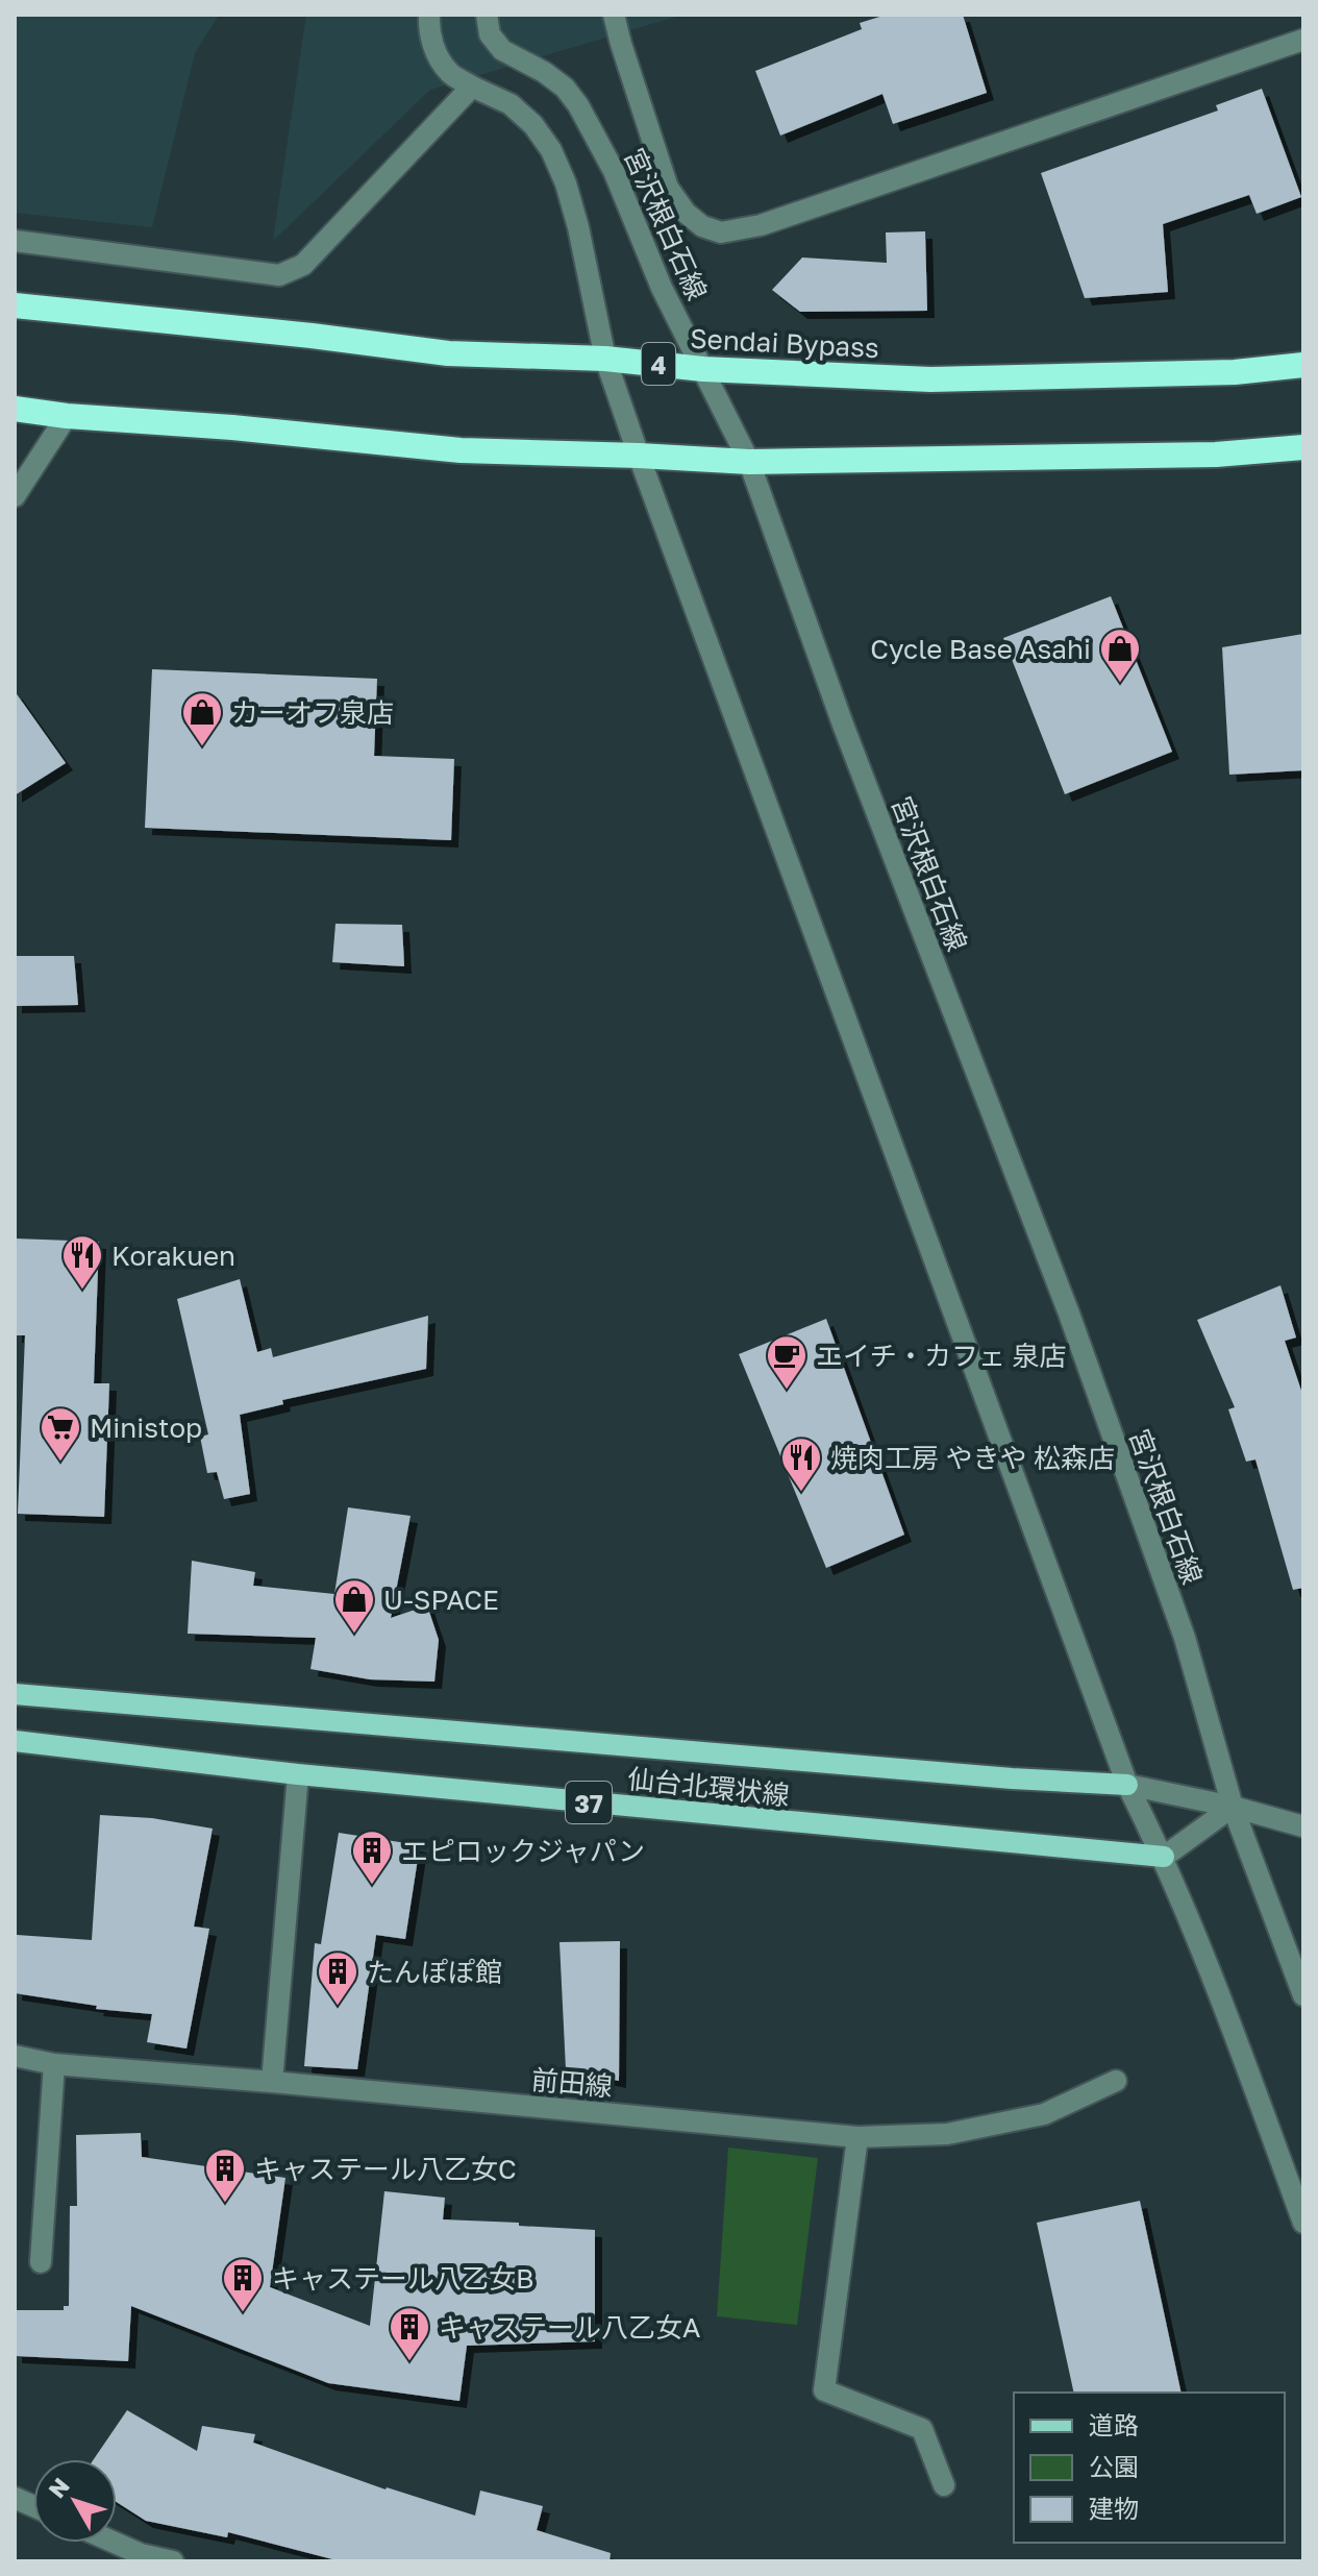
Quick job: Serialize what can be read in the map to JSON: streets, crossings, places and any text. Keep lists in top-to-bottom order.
{
  "streets": {
    "highway": ["Sendai Bypass", "4"],
    "main road": ["仙台北環状線", "37"],
    "street": ["宮沢根白石線", "前田線"]
  },
  "crossings": [
    ["宮沢根白石線", "Sendai Bypass"]
  ],
  "places": {
    "shop": ["Cycle Base Asahi", "カーオフ泉店", "U-SPACE"],
    "restaurant": ["Korakuen", "焼肉工房 やきや 松森店"],
    "cafe": ["エイチ・カフェ 泉店"],
    "supermarket": ["Ministop"],
    "building": [
      "エピロックジャパン",
      "たんぽぽ館",
      "キャステール八乙女C",
      "キャステール八乙女B",
      "キャステール八乙女A"
    ]
  },
  "legend": ["道路", "公園", "建物"],
  "north": "top left"
}
